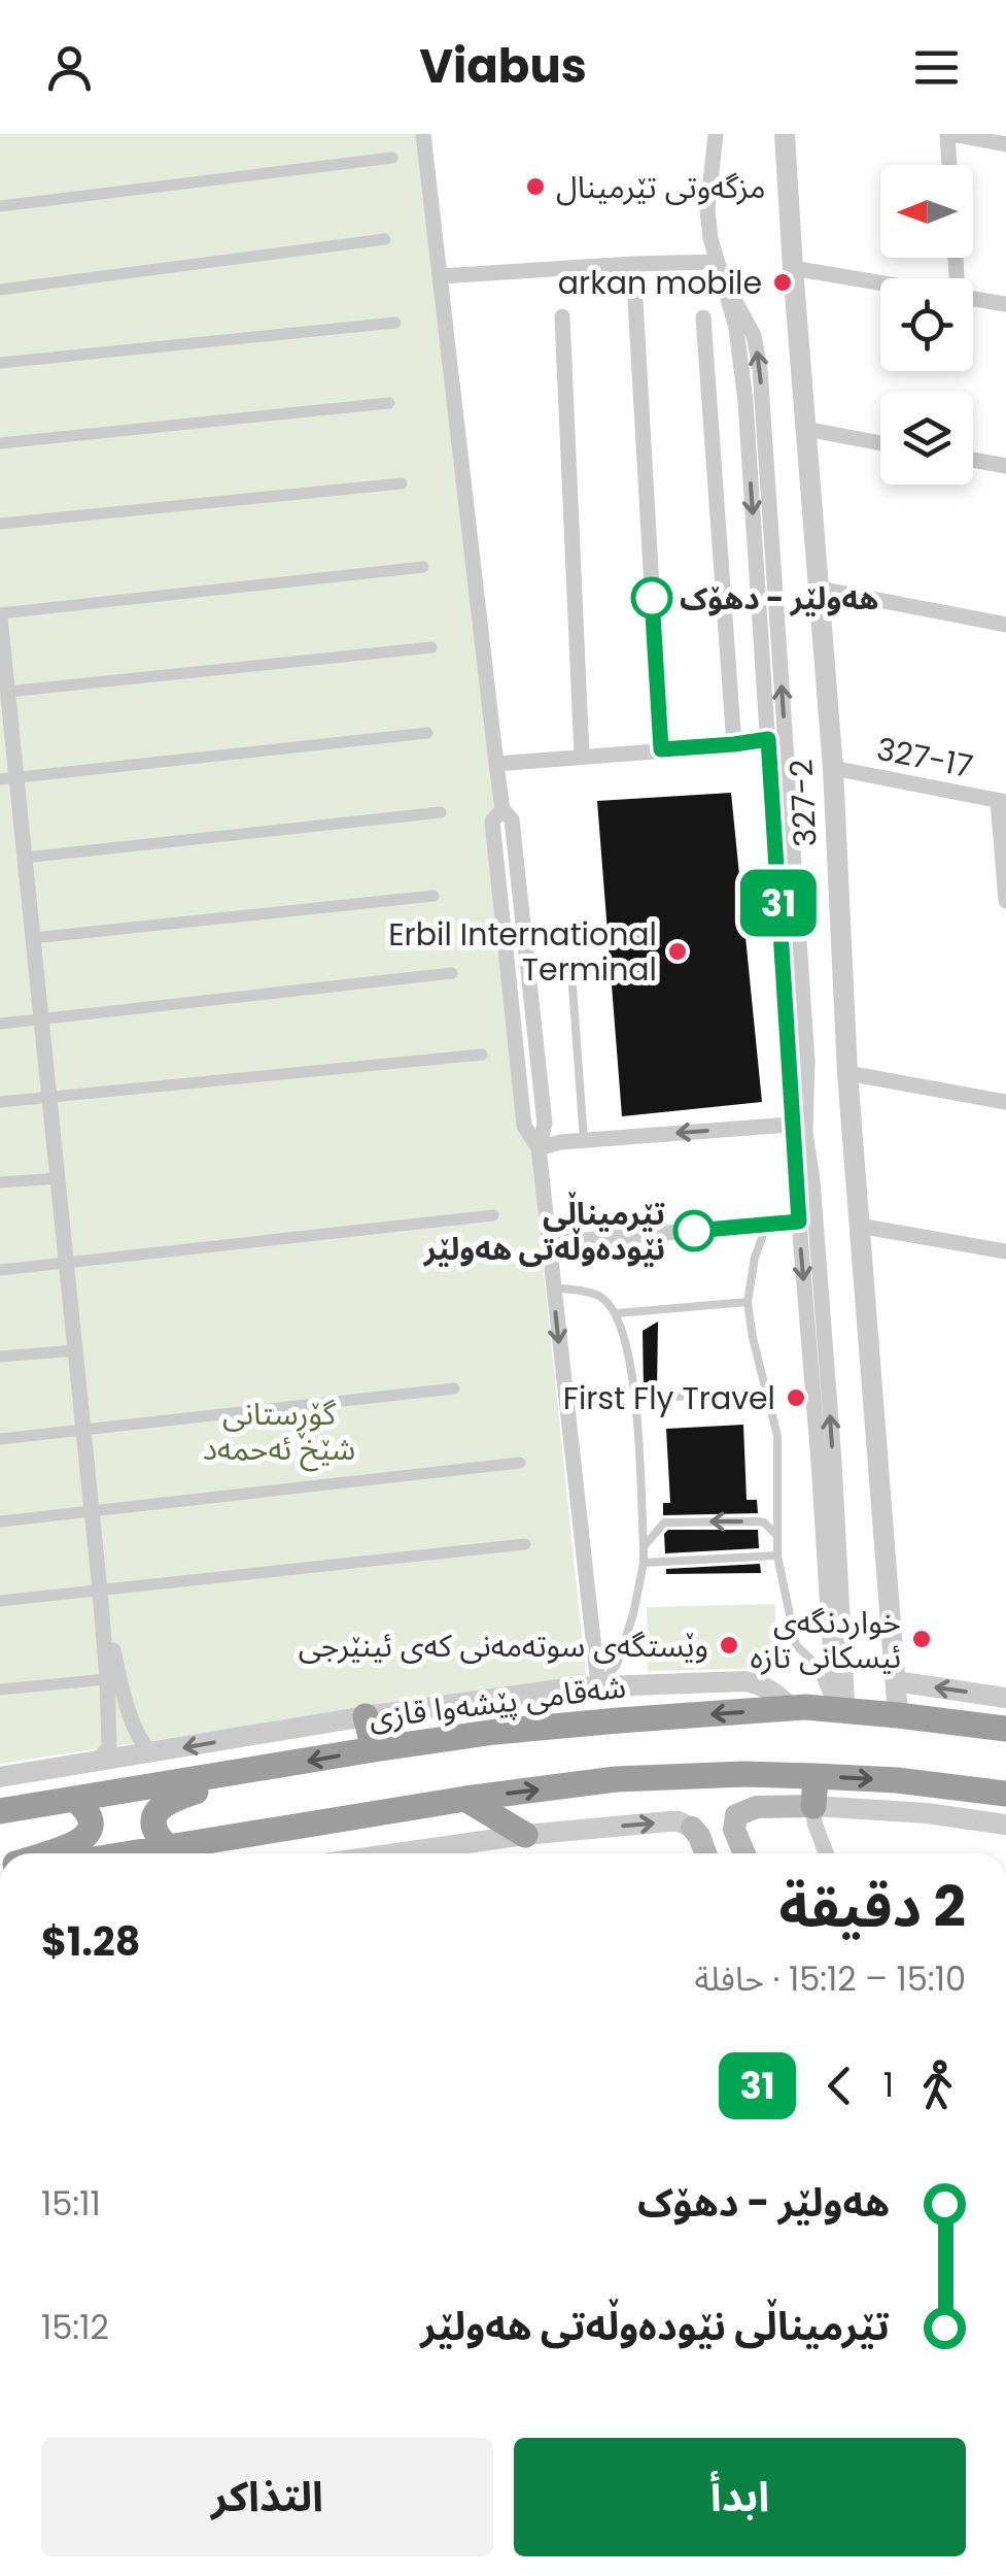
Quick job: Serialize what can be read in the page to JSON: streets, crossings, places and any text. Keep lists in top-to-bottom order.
{
  "streets": {
    "highway": ["شەقامی پێشەوا قازی"],
    "street": ["327-17", "327-2"]
  },
  "crossings": [
    ["327-17", "327-2"],
    ["327-2", "شەقامی پێشەوا قازی"]
  ],
  "parks": ["گۆڕستانی شێخ ئەحمەد"],
  "places": [
    "مزگەوتی تێرمینال",
    "arkan mobile",
    "هەولێر - دهۆک",
    "Erbil International Terminal",
    "تێرمیناڵی نێودەوڵەتی هەولێر",
    "First Fly Travel",
    "خواردنگەی ئیسکانی تازە",
    "وێستگەی سوتەمەنی کەی ئینێرجی"
  ],
  "lines": ["bus line 31"],
  "north": "left",
  "page": {
    "header": "Viabus",
    "on_map": "31",
    "heading": ["2 دقيقة", "15:10 – 15:12 · حافلة", "$1.28"],
    "legs": ["1", "31"],
    "list": [
      {
        "name": "هەولێر - دهۆک",
        "value": "15:11"
      },
      {
        "name": "تێرمیناڵی نێودەوڵەتی هەولێر",
        "value": "15:12"
      }
    ],
    "buttons": ["ابدأ", "التذاكر"]
  }
}
